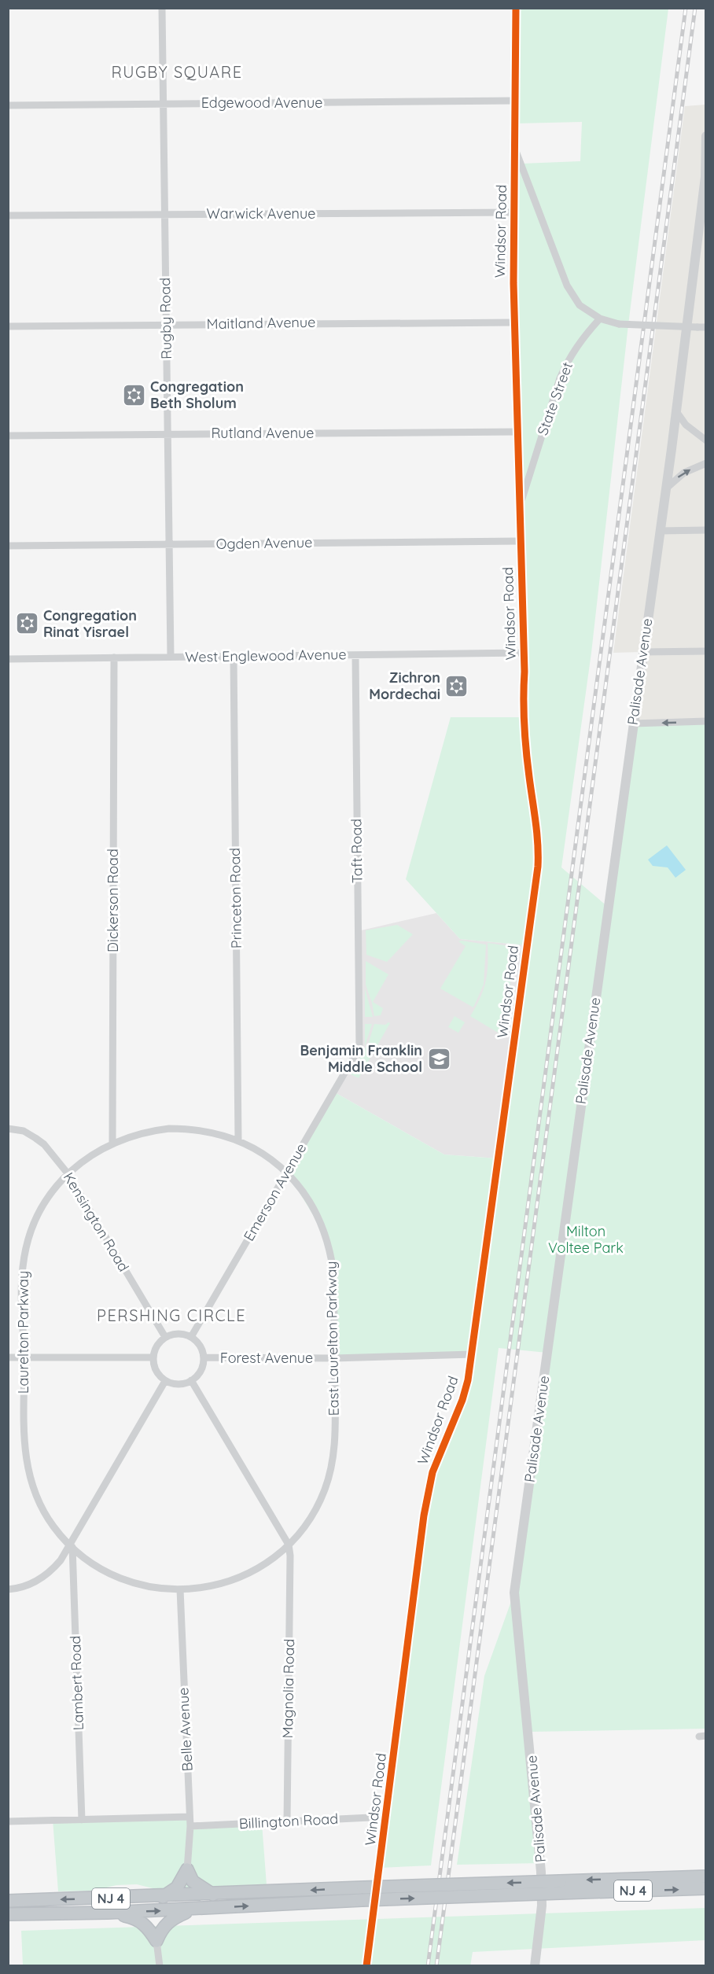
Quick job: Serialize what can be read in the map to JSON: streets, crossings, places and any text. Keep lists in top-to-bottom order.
{
  "streets": {
    "highway": ["NJ 4"],
    "street": [
      "Edgewood Avenue",
      "Warwick Avenue",
      "Windsor Road",
      "Rugby Road",
      "Maitland Avenue",
      "State Street",
      "Rutland Avenue",
      "Ogden Avenue",
      "West Englewood Avenue",
      "Palisade Avenue",
      "Taft Road",
      "Princeton Road",
      "Dickerson Road",
      "Emerson Avenue",
      "Kensington Road",
      "Laurelton Parkway",
      "East Laurelton Parkway",
      "Forest Avenue",
      "Lambert Road",
      "Magnolia Road",
      "Belle Avenue",
      "Billington Road"
    ]
  },
  "crossings": [
    ["Edgewood Avenue", "Windsor Road"],
    ["Edgewood Avenue", "Rugby Road"],
    ["Warwick Avenue", "Windsor Road"],
    ["Warwick Avenue", "Rugby Road"],
    ["Windsor Road", "Maitland Avenue"],
    ["Windsor Road", "State Street"],
    ["Windsor Road", "Rutland Avenue"],
    ["Windsor Road", "Ogden Avenue"],
    ["Windsor Road", "West Englewood Avenue"],
    ["Windsor Road", "Forest Avenue"],
    ["Windsor Road", "Billington Road"],
    ["Rugby Road", "Maitland Avenue"],
    ["Rugby Road", "Rutland Avenue"],
    ["Rugby Road", "Ogden Avenue"],
    ["Rugby Road", "West Englewood Avenue"],
    ["West Englewood Avenue", "Taft Road"],
    ["West Englewood Avenue", "Princeton Road"],
    ["West Englewood Avenue", "Dickerson Road"],
    ["Taft Road", "Emerson Avenue"],
    ["Princeton Road", "East Laurelton Parkway"],
    ["Dickerson Road", "Laurelton Parkway"],
    ["Dickerson Road", "East Laurelton Parkway"],
    ["Emerson Avenue", "Kensington Road"],
    ["Emerson Avenue", "East Laurelton Parkway"],
    ["Emerson Avenue", "Forest Avenue"],
    ["Kensington Road", "Laurelton Parkway"],
    ["Kensington Road", "Forest Avenue"],
    ["Laurelton Parkway", "East Laurelton Parkway"],
    ["Laurelton Parkway", "Lambert Road"],
    ["Laurelton Parkway", "Belle Avenue"],
    ["East Laurelton Parkway", "Forest Avenue"],
    ["East Laurelton Parkway", "Magnolia Road"],
    ["East Laurelton Parkway", "Belle Avenue"],
    ["Magnolia Road", "Billington Road"],
    ["Belle Avenue", "Billington Road"]
  ],
  "districts": ["RUGBY SQUARE", "PERSHING CIRCLE"],
  "parks": ["Milton Voltee Park"],
  "places": {
    "synagogue": ["Congregation Beth Sholum", "Congregation Rinat Yisrael", "Zichron Mordechai"],
    "school or university": ["Benjamin Franklin Middle School"]
  }
}
